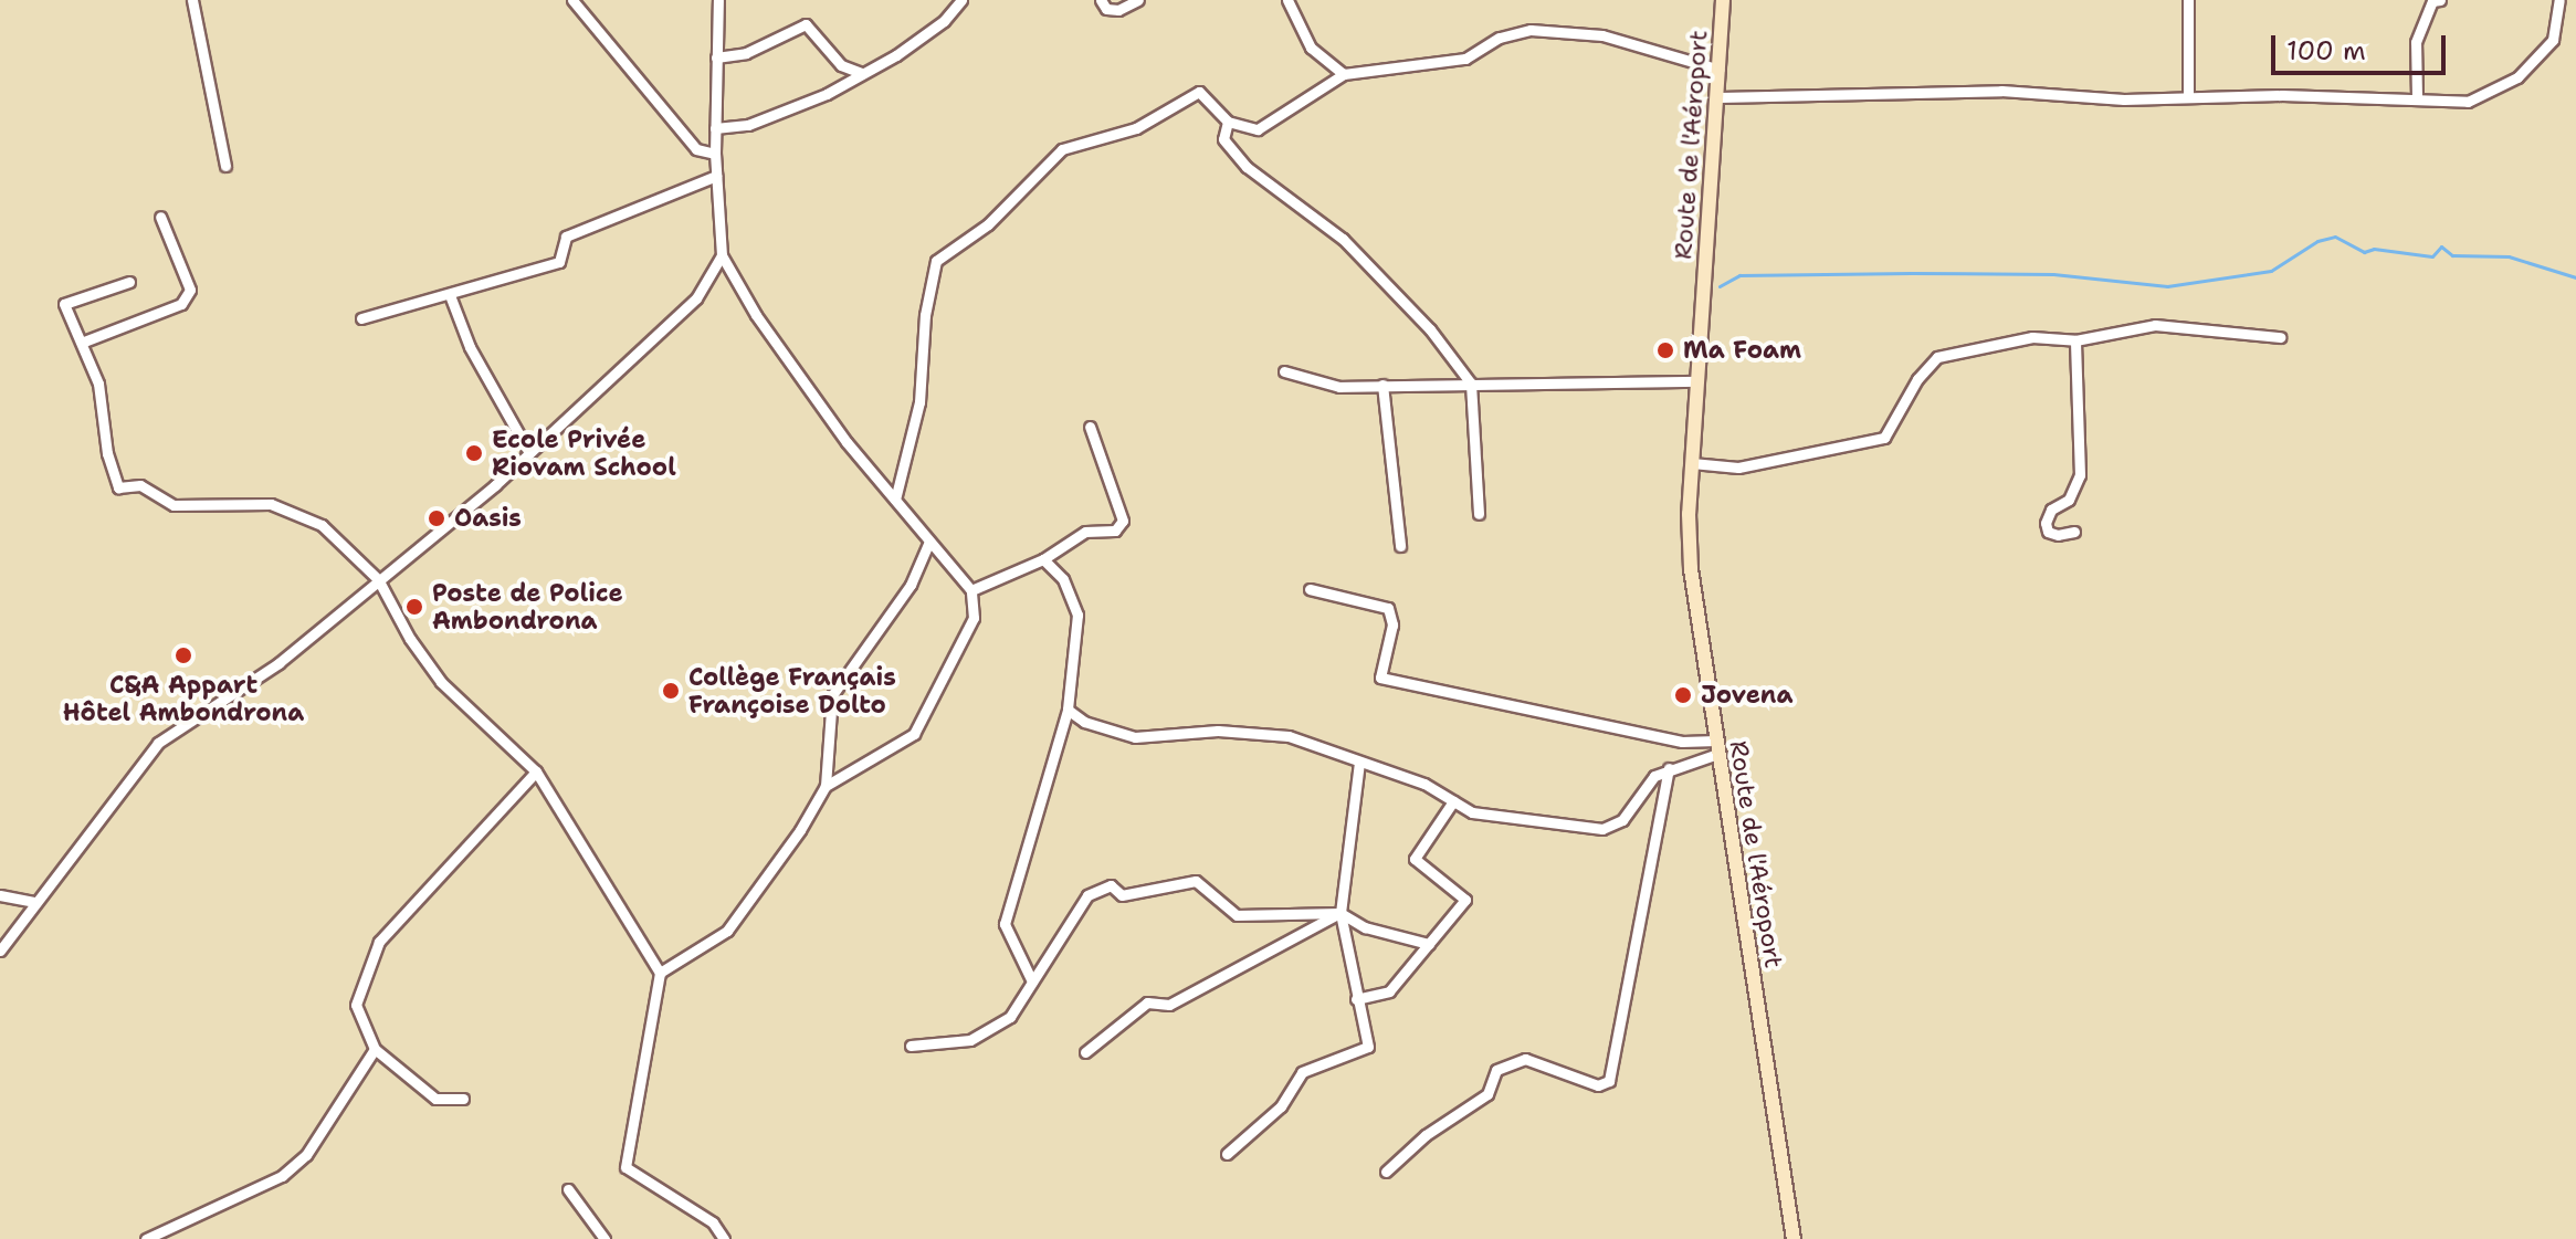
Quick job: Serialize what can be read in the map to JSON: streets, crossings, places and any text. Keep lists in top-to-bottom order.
{
  "streets": {
    "main road": ["Route de l'Aéroport"]
  },
  "places": [
    "Ma Foam",
    "Ecole Privée Riovam School",
    "Oasis",
    "Poste de Police Ambondrona",
    "C&A Appart Hôtel Ambondrona",
    "Collège Français Françoise Dolto",
    "Jovena"
  ],
  "scale_bar": "100 m"
}
